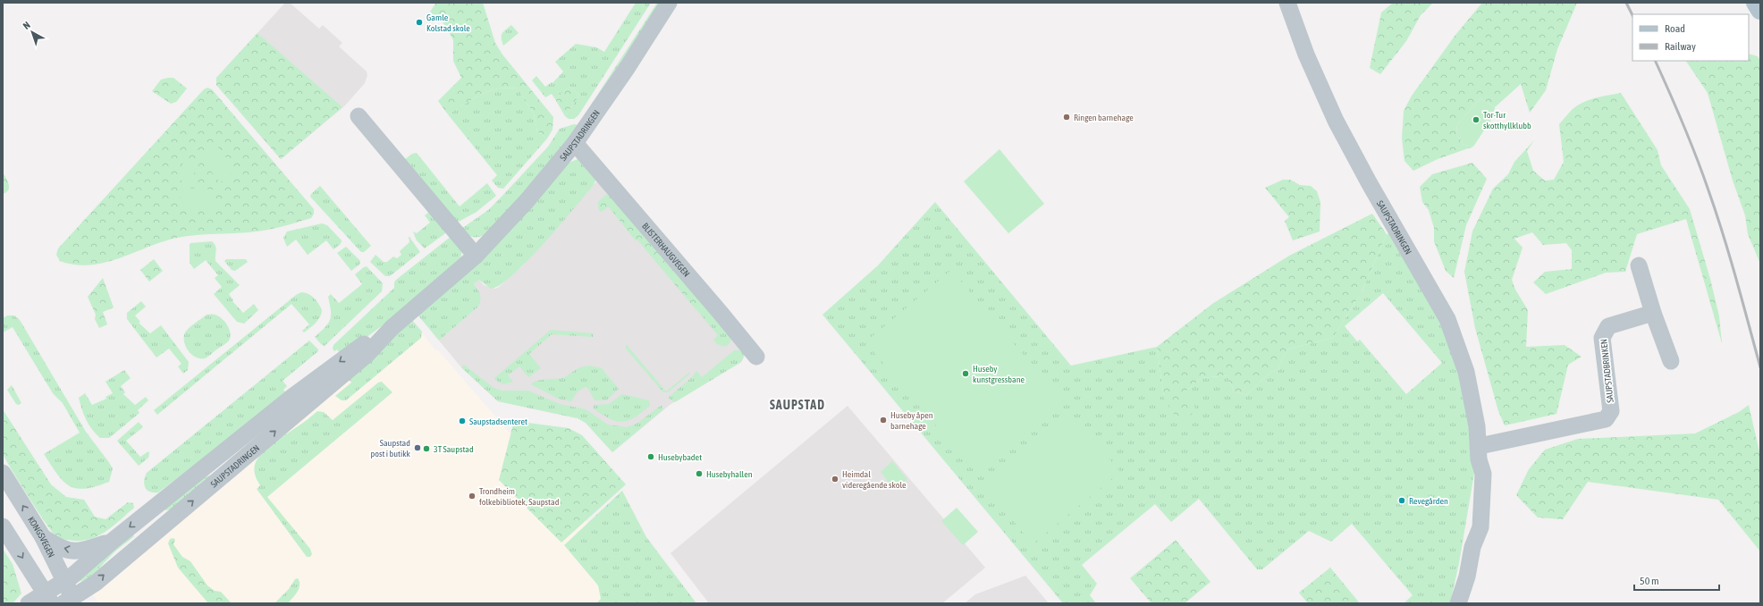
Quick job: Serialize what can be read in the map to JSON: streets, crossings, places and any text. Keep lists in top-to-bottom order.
{
  "streets": {
    "street": [
      "SAUPSTADRINGEN",
      "BLISTERHAUGVEGEN",
      "SAUPSTADBRINKEN",
      "KONGSVEGEN"
    ]
  },
  "crossings": [
    ["SAUPSTADRINGEN", "BLISTERHAUGVEGEN"],
    ["SAUPSTADRINGEN", "SAUPSTADBRINKEN"],
    ["SAUPSTADRINGEN", "KONGSVEGEN"]
  ],
  "districts": ["SAUPSTAD"],
  "places": [
    "Gamle Kolstad skole",
    "Ringen barnehage",
    "Tor-Tur skotthyllklubb",
    "Huseby kunstgressbane",
    "Huseby åpen barnehage",
    "Saupstadsenteret",
    "Saupstad post i butikk",
    "3T Saupstad",
    "Husebybadet",
    "Husebyhallen",
    "Heimdal videregående skole",
    "Trondheim folkebibliotek, Saupstad",
    "Revegården"
  ],
  "legend": ["Road", "Railway"],
  "scale_bar": "50 m",
  "north": "top left"
}
